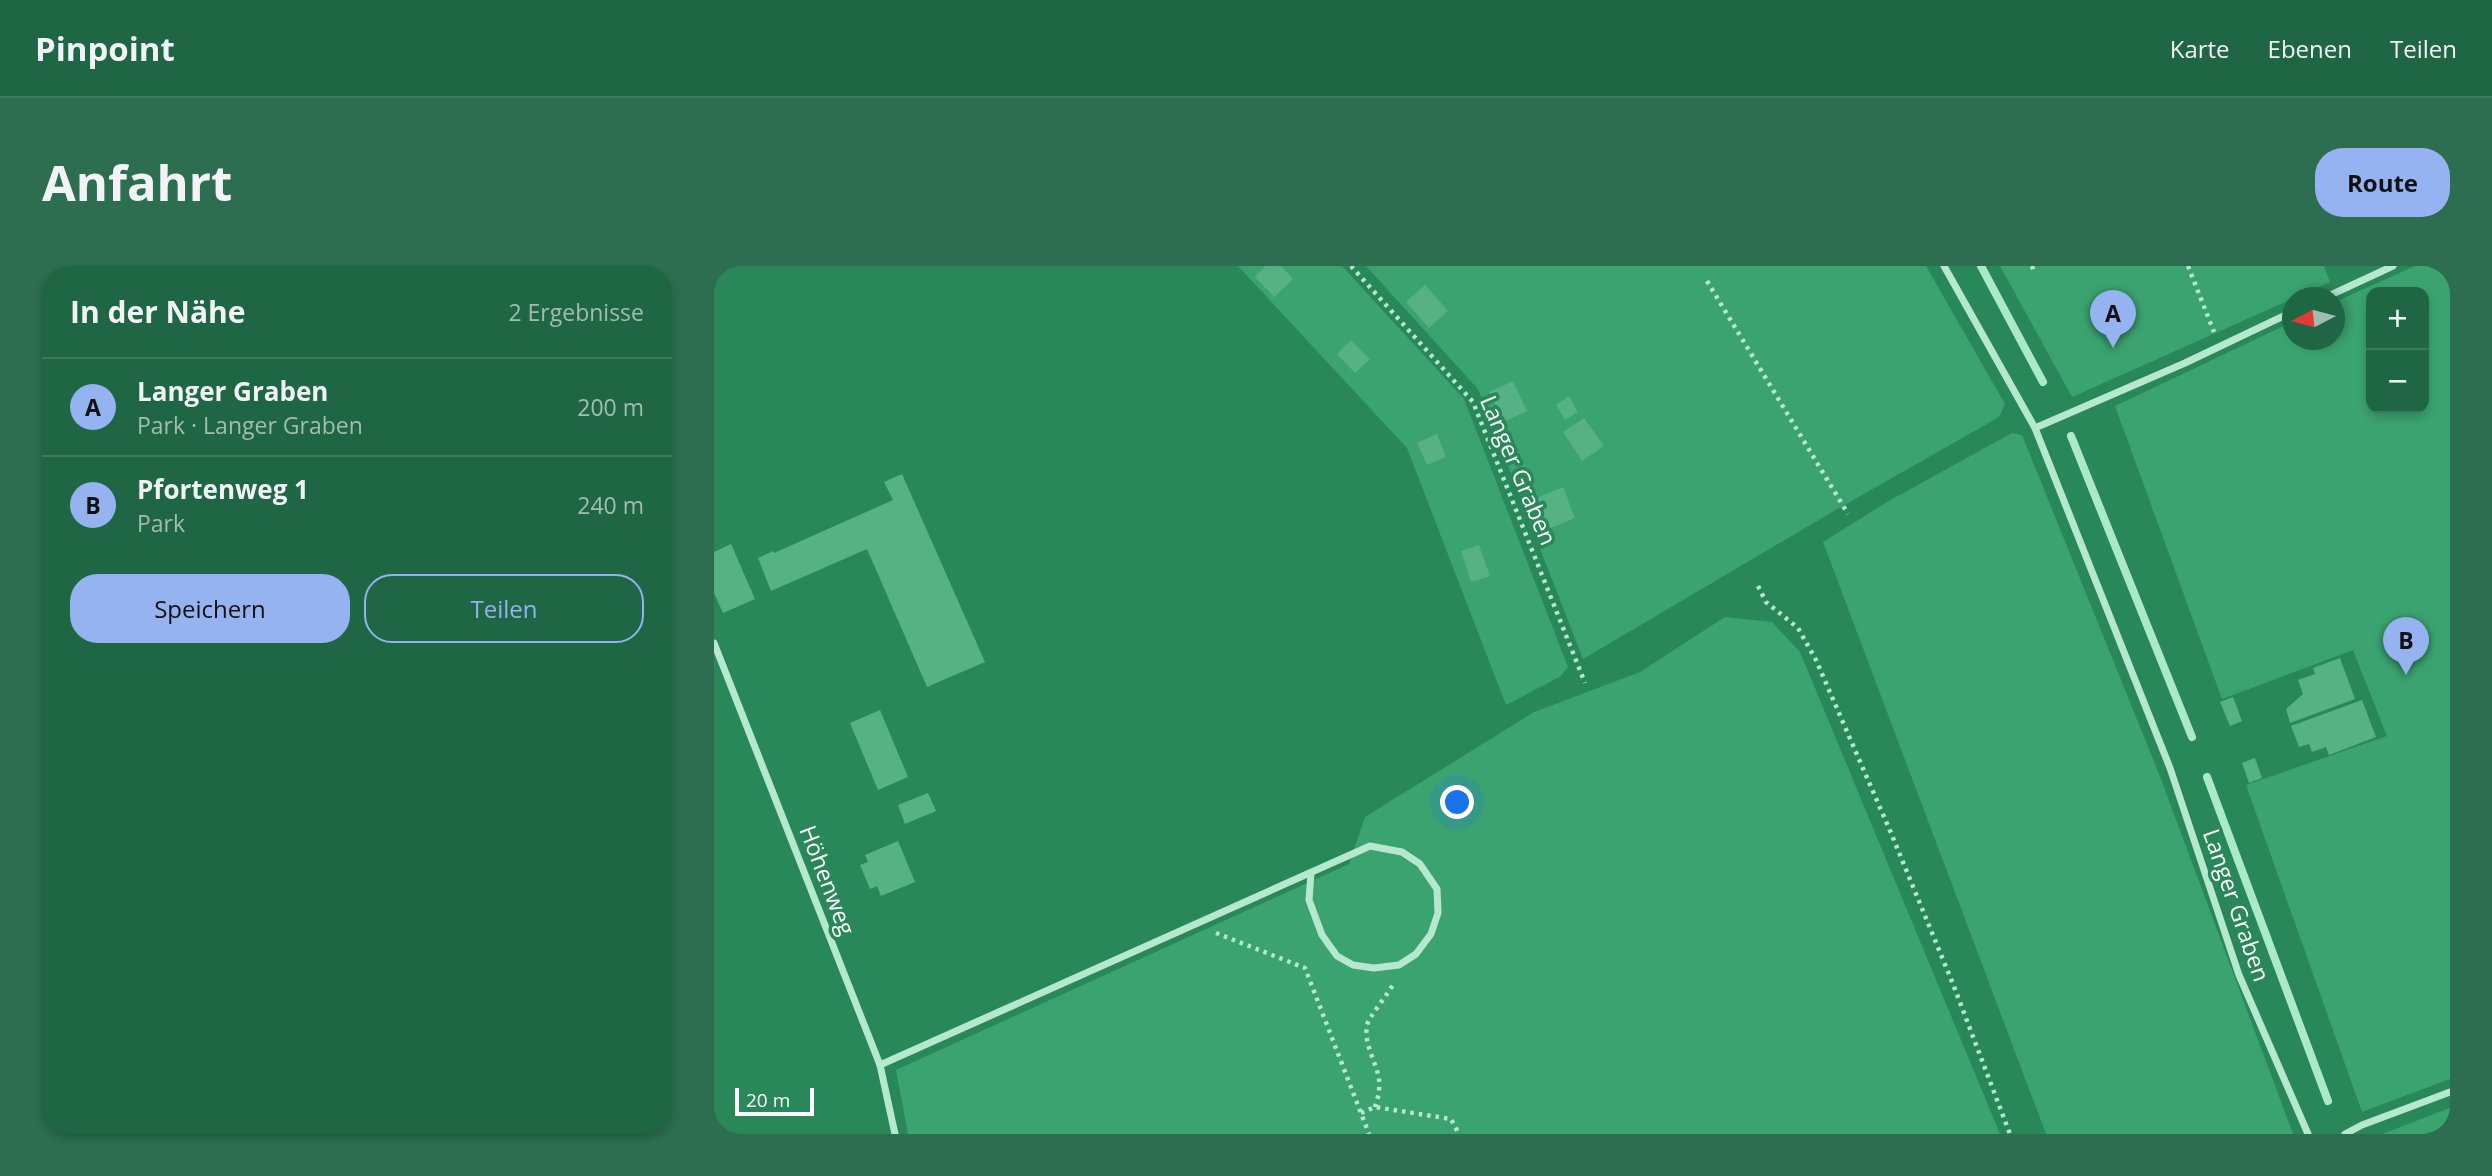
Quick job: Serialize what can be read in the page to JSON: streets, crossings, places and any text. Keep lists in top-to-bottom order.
{
  "streets": {
    "street": ["Langer Graben", "Höhenweg"]
  },
  "scale_bar": "20 m",
  "north": "left",
  "page": {
    "header": "Pinpoint",
    "nav": ["Karte", "Ebenen", "Teilen"],
    "buttons": [
      "Route",
      ["Speichern", "Teilen"]
    ],
    "title": "Anfahrt",
    "heading": ["In der Nähe", "2 Ergebnisse"],
    "map_buttons": ["+", "−"],
    "pins": ["A", "B"],
    "list": [
      {
        "mark": "A",
        "name": "Langer Graben",
        "note": "Park · Langer Graben",
        "value": "200 m"
      },
      {
        "mark": "B",
        "name": "Pfortenweg 1",
        "note": "Park",
        "value": "240 m"
      }
    ],
    "scale": "20 m"
  }
}
